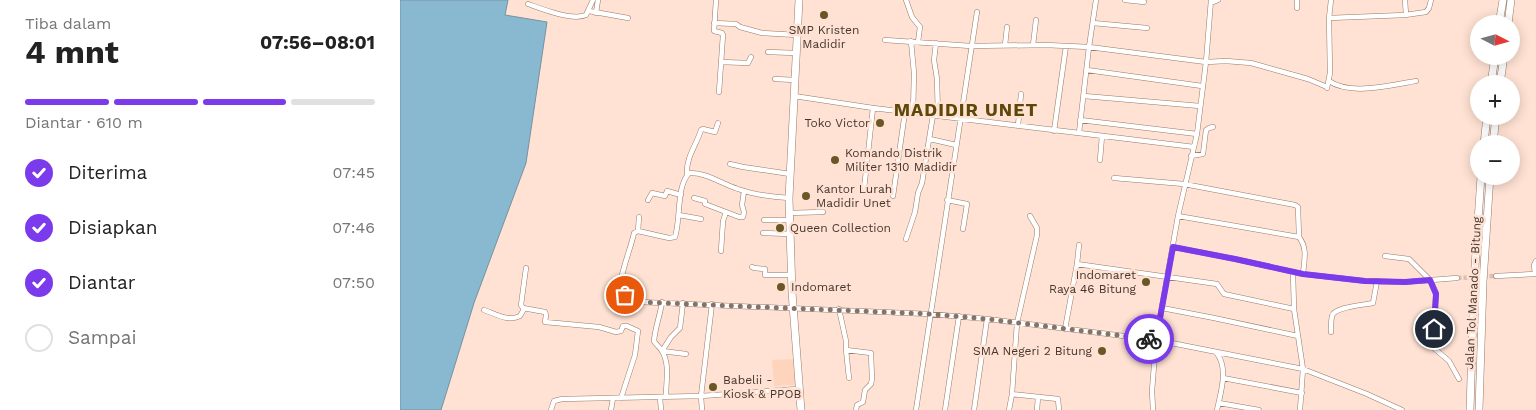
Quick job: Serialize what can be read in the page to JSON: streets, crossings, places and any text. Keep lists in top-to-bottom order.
{
  "streets": {
    "highway": ["Jalan Tol Manado - Bitung"]
  },
  "districts": ["MADIDIR UNET"],
  "places": [
    "SMP Kristen Madidir",
    "Toko Victor",
    "Komando Distrik Militer 1310 Madidir",
    "Kantor Lurah Madidir Unet",
    "Queen Collection",
    "Indomaret Raya 46 Bitung",
    "Indomaret",
    "SMA Negeri 2 Bitung",
    "Babelii - Kiosk & PPOB"
  ],
  "north": "right",
  "page": {
    "heading": ["4 mnt", "Tiba dalam", "07:56–08:01"],
    "map_buttons": ["+", "−"],
    "bar": "Diantar · 610 m",
    "list": [
      ["Diterima", "07:45"],
      ["Disiapkan", "07:46"],
      ["Diantar", "07:50"],
      "Sampai"
    ]
  }
}
